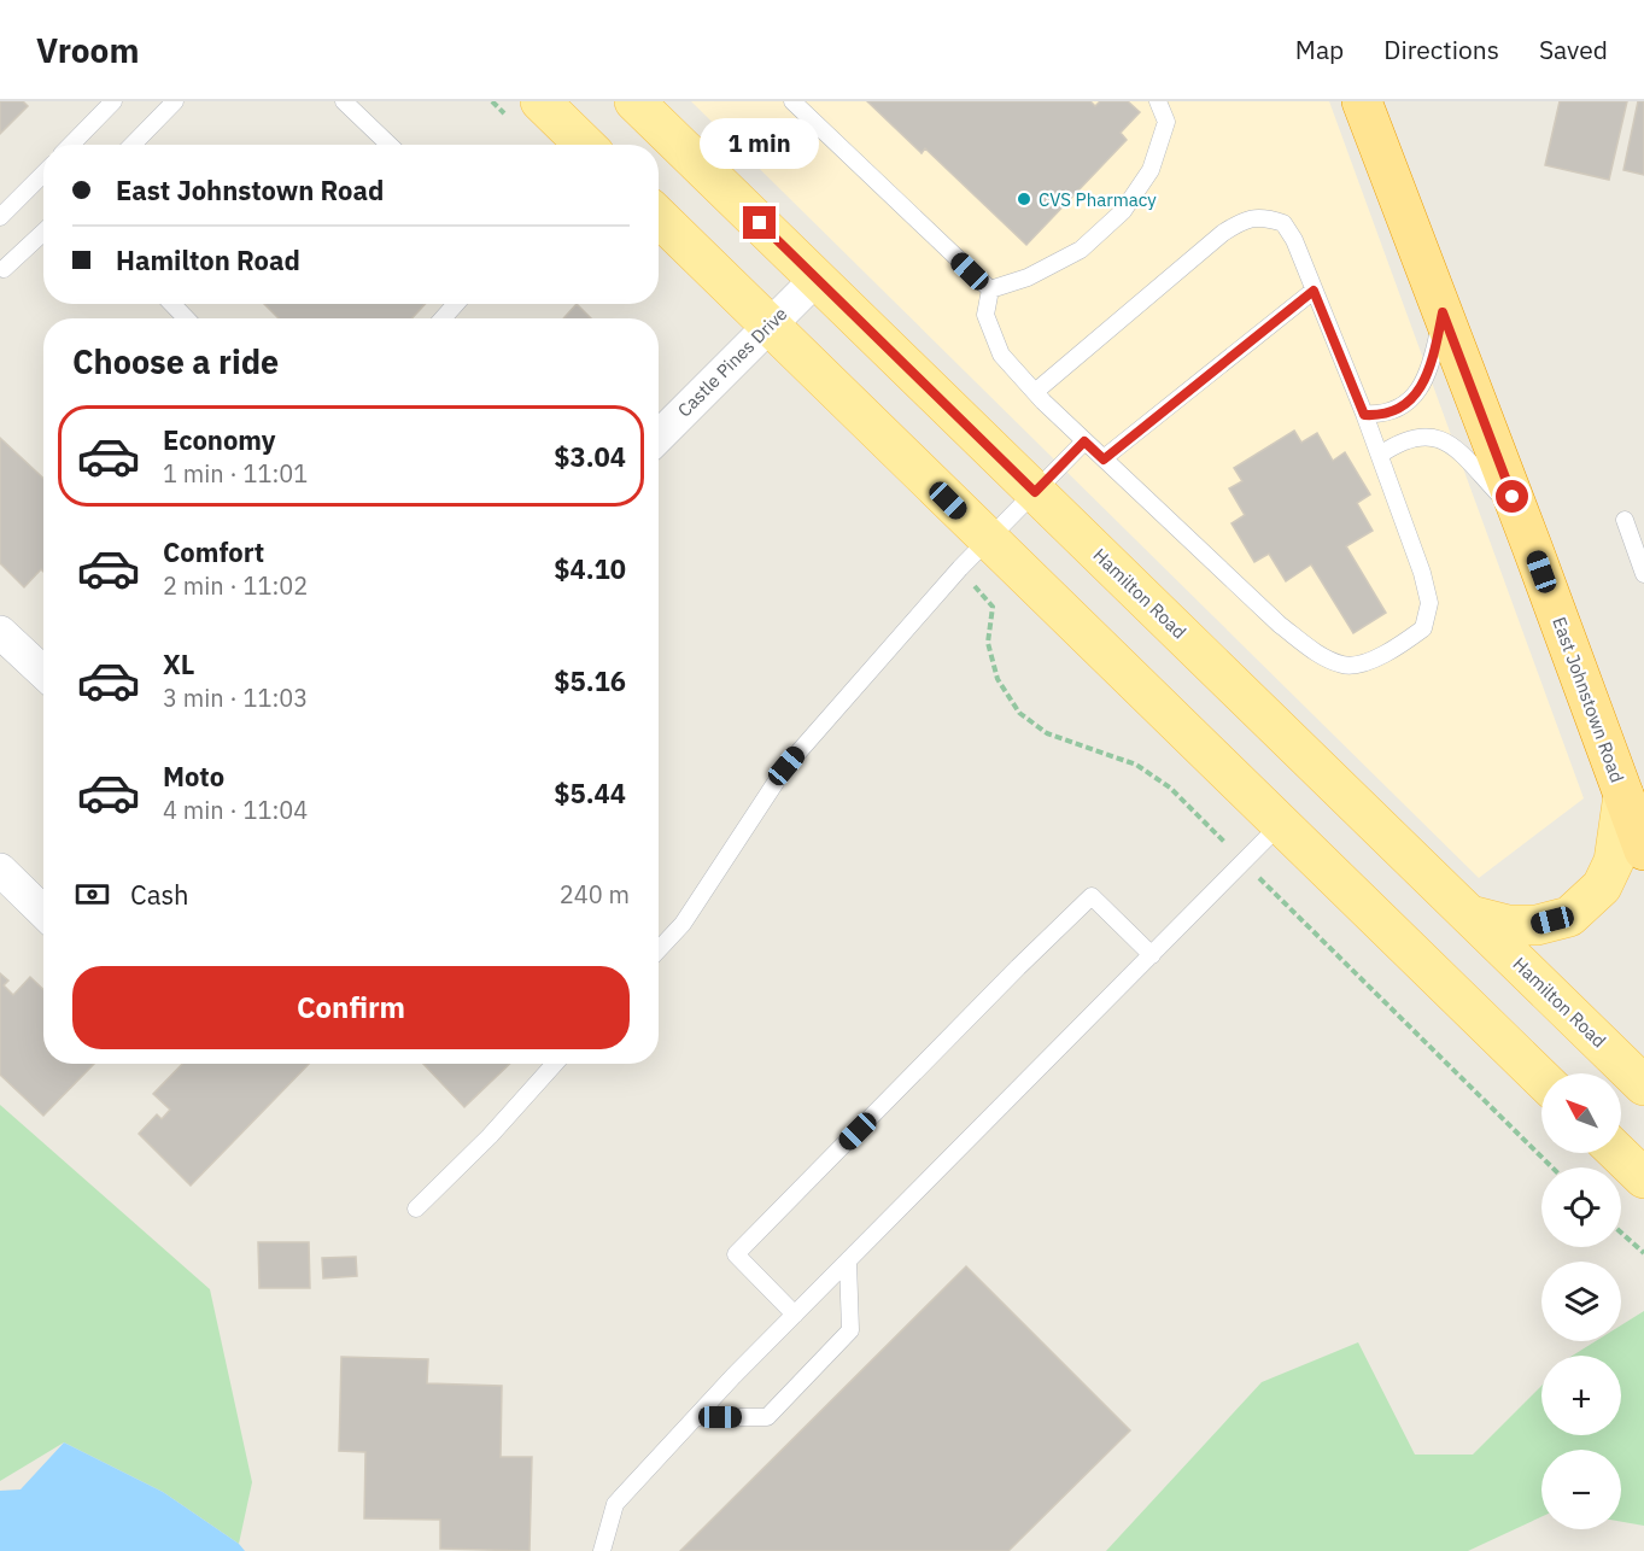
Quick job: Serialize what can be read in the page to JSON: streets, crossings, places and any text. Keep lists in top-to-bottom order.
{
  "streets": {
    "highway": ["East Johnstown Road"],
    "main road": ["Hamilton Road"],
    "street": ["Castle Pines Drive"]
  },
  "crossings": [
    ["Castle Pines Drive", "Hamilton Road"]
  ],
  "places": ["CVS Pharmacy"],
  "north": "top left",
  "page": {
    "header": "Vroom",
    "nav": ["Map", "Directions", "Saved"],
    "bubble": "1 min",
    "banner": ["East Johnstown Road", "Hamilton Road"],
    "heading": "Choose a ride",
    "list": [
      {
        "name": "Economy",
        "note": "1 min · 11:01",
        "value": "$3.04"
      },
      {
        "name": "Comfort",
        "note": "2 min · 11:02",
        "value": "$4.10"
      },
      {
        "name": "XL",
        "note": "3 min · 11:03",
        "value": "$5.16"
      },
      {
        "name": "Moto",
        "note": "4 min · 11:04",
        "value": "$5.44"
      }
    ],
    "pay": ["Cash", "240 m"],
    "buttons": "Confirm",
    "map_buttons": ["+", "−"]
  }
}
